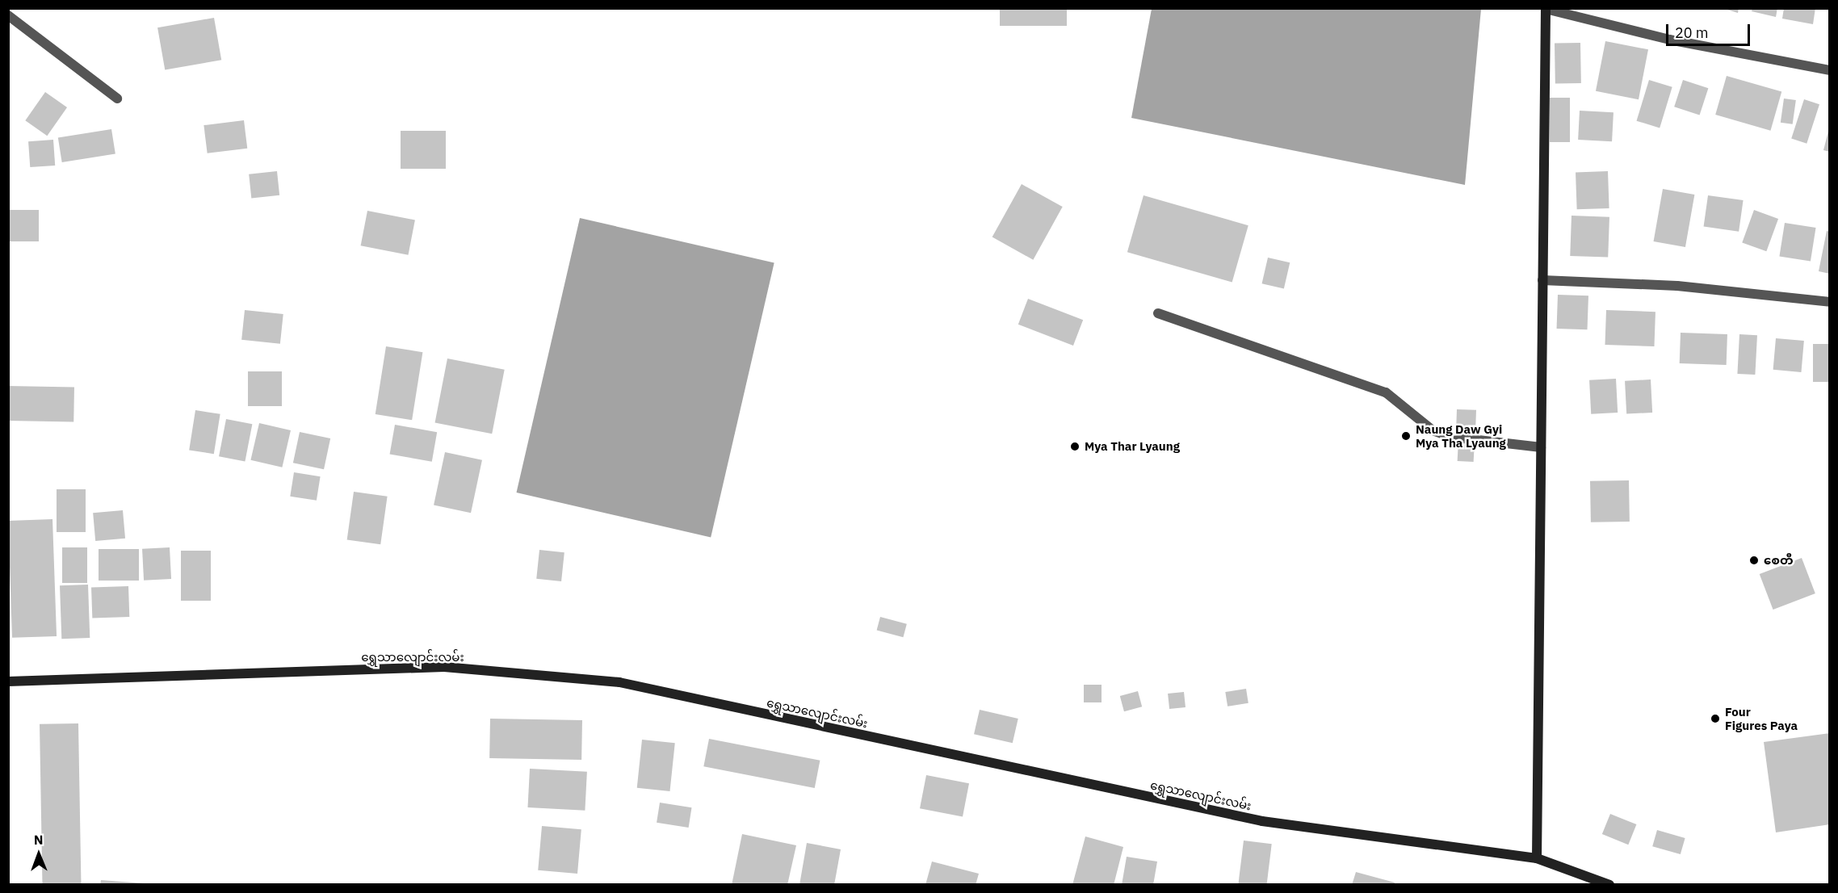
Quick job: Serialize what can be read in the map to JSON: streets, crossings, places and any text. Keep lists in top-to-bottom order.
{
  "streets": {
    "street": ["ရွှေသာလျောင်းလမ်း"]
  },
  "places": [
    "Naung Daw Gyi Mya Tha Lyaung",
    "Mya Thar Lyaung",
    "စေတီ",
    "Four Figures Paya"
  ],
  "scale_bar": "20 m",
  "north": "top"
}
